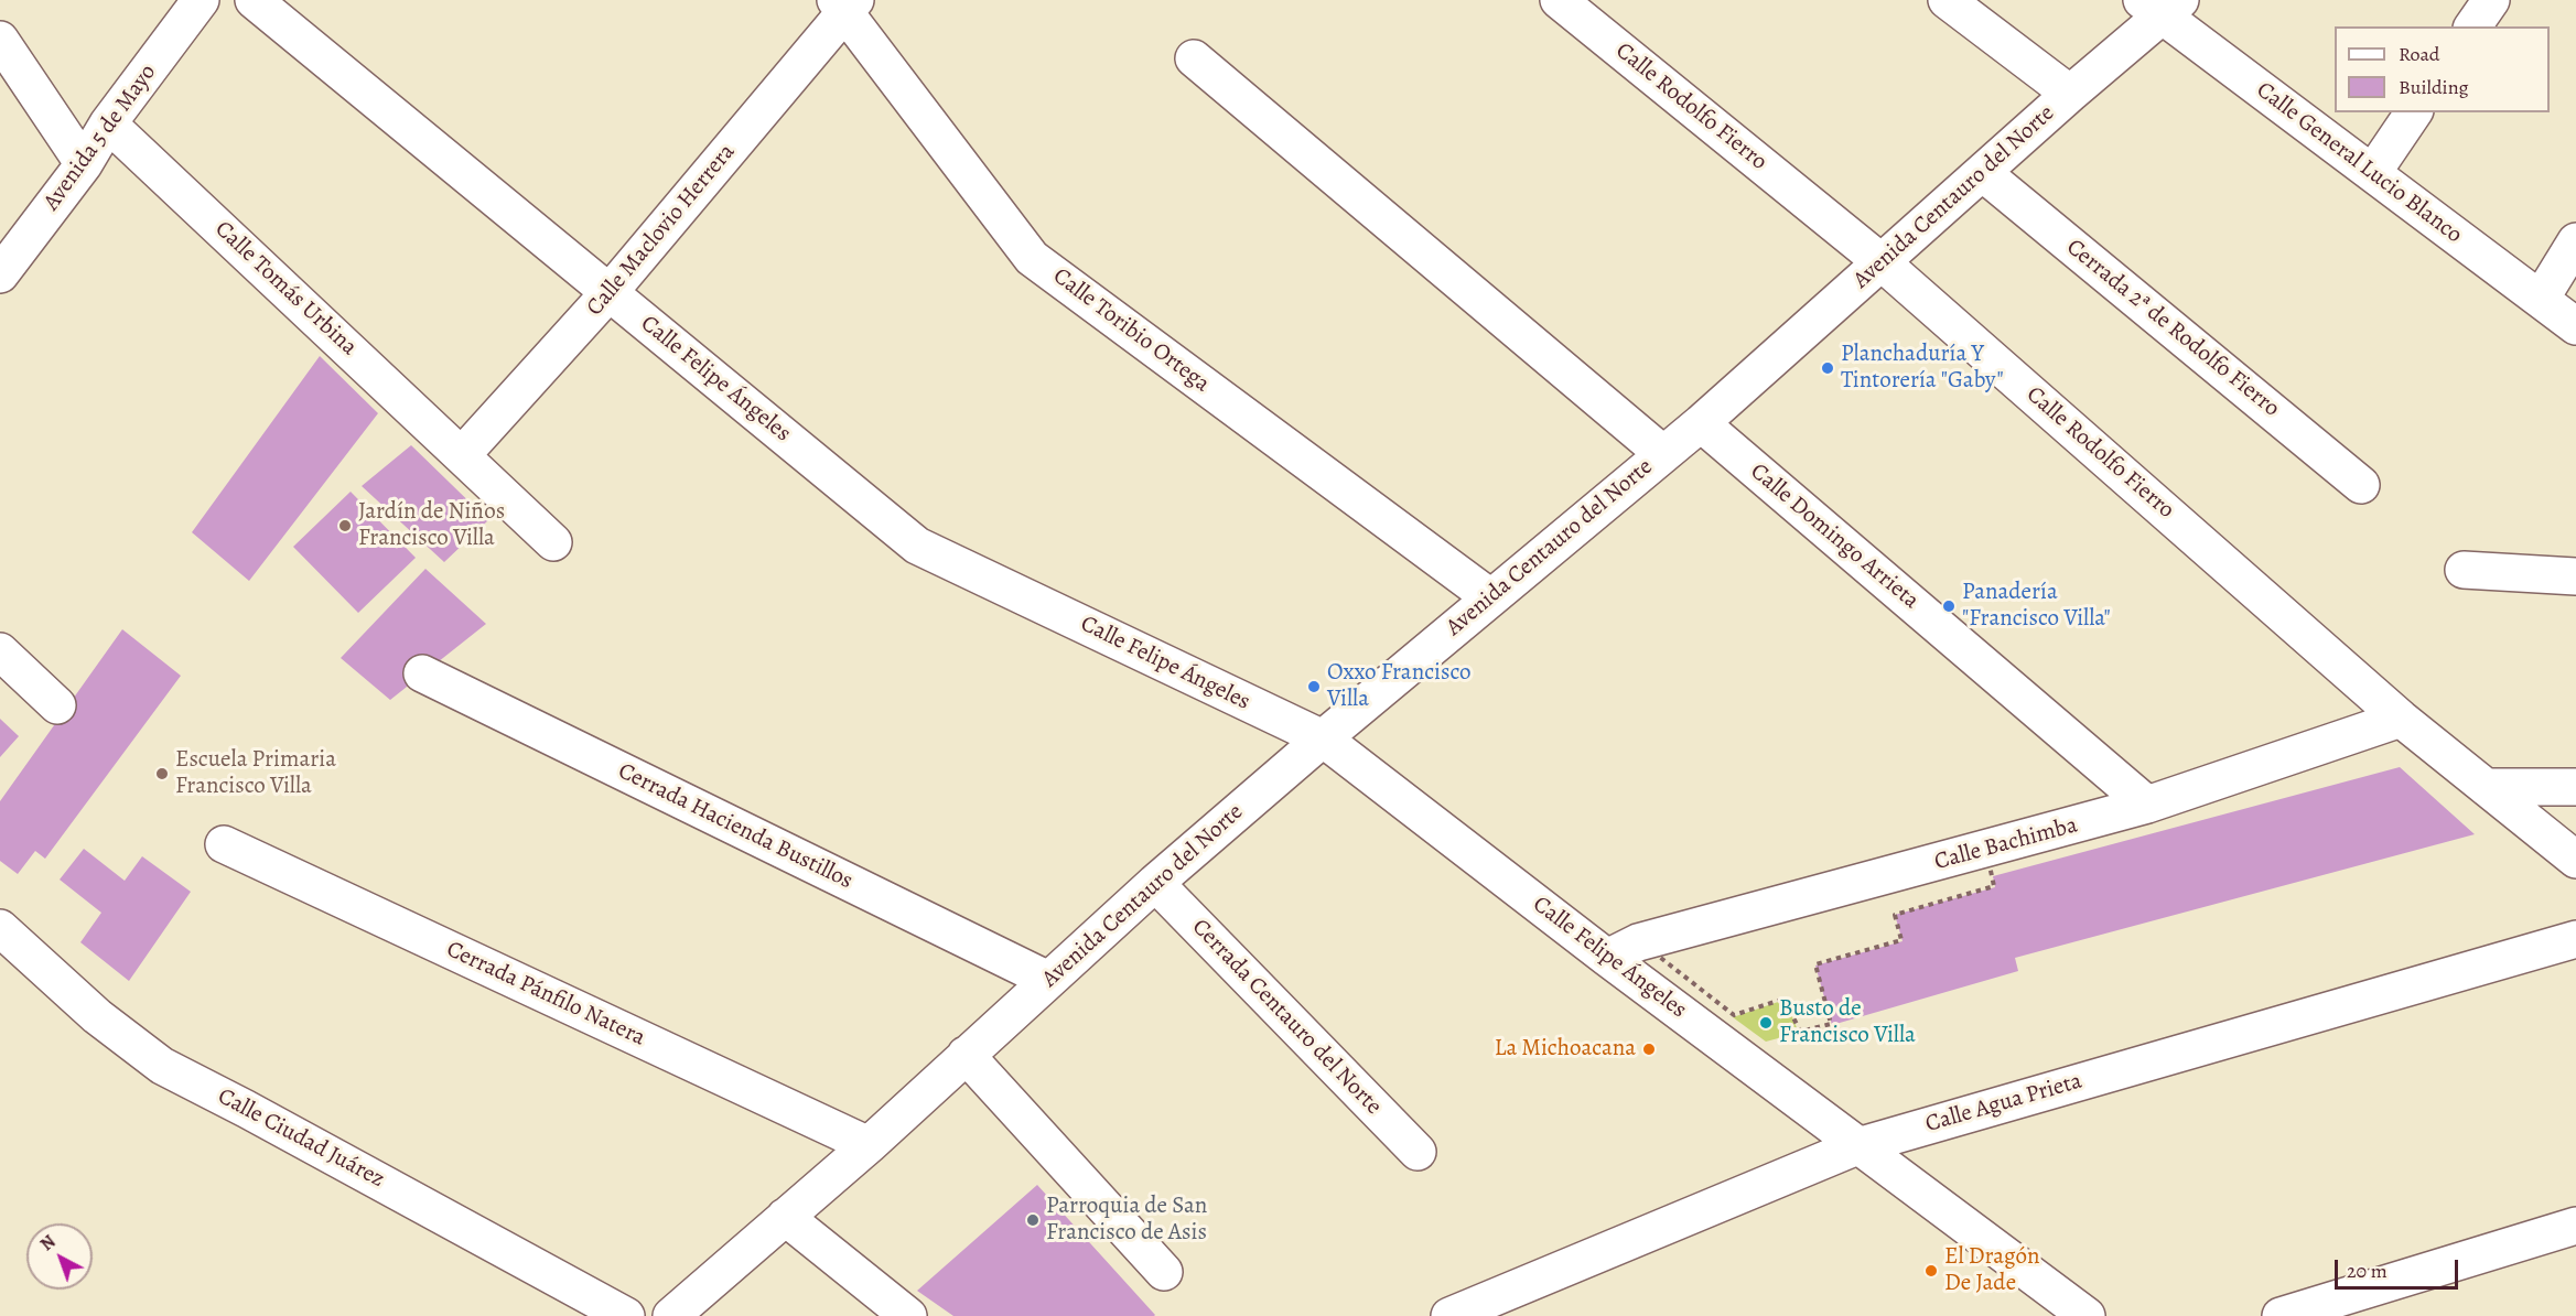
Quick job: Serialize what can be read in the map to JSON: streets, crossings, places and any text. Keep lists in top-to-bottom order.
{
  "streets": {
    "street": [
      "Calle Rodolfo Fierro",
      "Avenida 5 de Mayo",
      "Calle General Lucio Blanco",
      "Avenida Centauro del Norte",
      "Calle Maclovio Herrera",
      "Calle Tomás Urbina",
      "Cerrada 2ª de Rodolfo Fierro",
      "Calle Toribio Ortega",
      "Calle Felipe Ángeles",
      "Calle Domingo Arrieta",
      "Cerrada Hacienda Bustillos",
      "Calle Bachimba",
      "Cerrada Pánfilo Natera",
      "Cerrada Centauro del Norte",
      "Calle Agua Prieta",
      "Calle Ciudad Juárez"
    ]
  },
  "crossings": [
    ["Calle Rodolfo Fierro", "Avenida Centauro del Norte"],
    ["Calle Rodolfo Fierro", "Calle Bachimba"],
    ["Avenida 5 de Mayo", "Calle Tomás Urbina"],
    ["Calle General Lucio Blanco", "Avenida Centauro del Norte"],
    ["Avenida Centauro del Norte", "Cerrada 2ª de Rodolfo Fierro"],
    ["Avenida Centauro del Norte", "Calle Toribio Ortega"],
    ["Avenida Centauro del Norte", "Calle Felipe Ángeles"],
    ["Avenida Centauro del Norte", "Calle Domingo Arrieta"],
    ["Avenida Centauro del Norte", "Cerrada Hacienda Bustillos"],
    ["Avenida Centauro del Norte", "Cerrada Pánfilo Natera"],
    ["Avenida Centauro del Norte", "Cerrada Centauro del Norte"],
    ["Calle Maclovio Herrera", "Calle Tomás Urbina"],
    ["Calle Maclovio Herrera", "Calle Toribio Ortega"],
    ["Calle Maclovio Herrera", "Calle Felipe Ángeles"],
    ["Calle Felipe Ángeles", "Calle Bachimba"],
    ["Calle Felipe Ángeles", "Calle Agua Prieta"],
    ["Calle Domingo Arrieta", "Calle Bachimba"]
  ],
  "places": [
    "Planchaduría Y Tintorería \"Gaby\"",
    "Jardín de Niños Francisco Villa",
    "Panadería \"Francisco Villa\"",
    "Oxxo Francisco Villa",
    "Escuela Primaria Francisco Villa",
    "Busto de Francisco Villa",
    "La Michoacana",
    "Parroquia de San Francisco de Asis",
    "El Dragón De Jade"
  ],
  "legend": ["Road", "Building"],
  "scale_bar": "20 m",
  "north": "top left"
}
